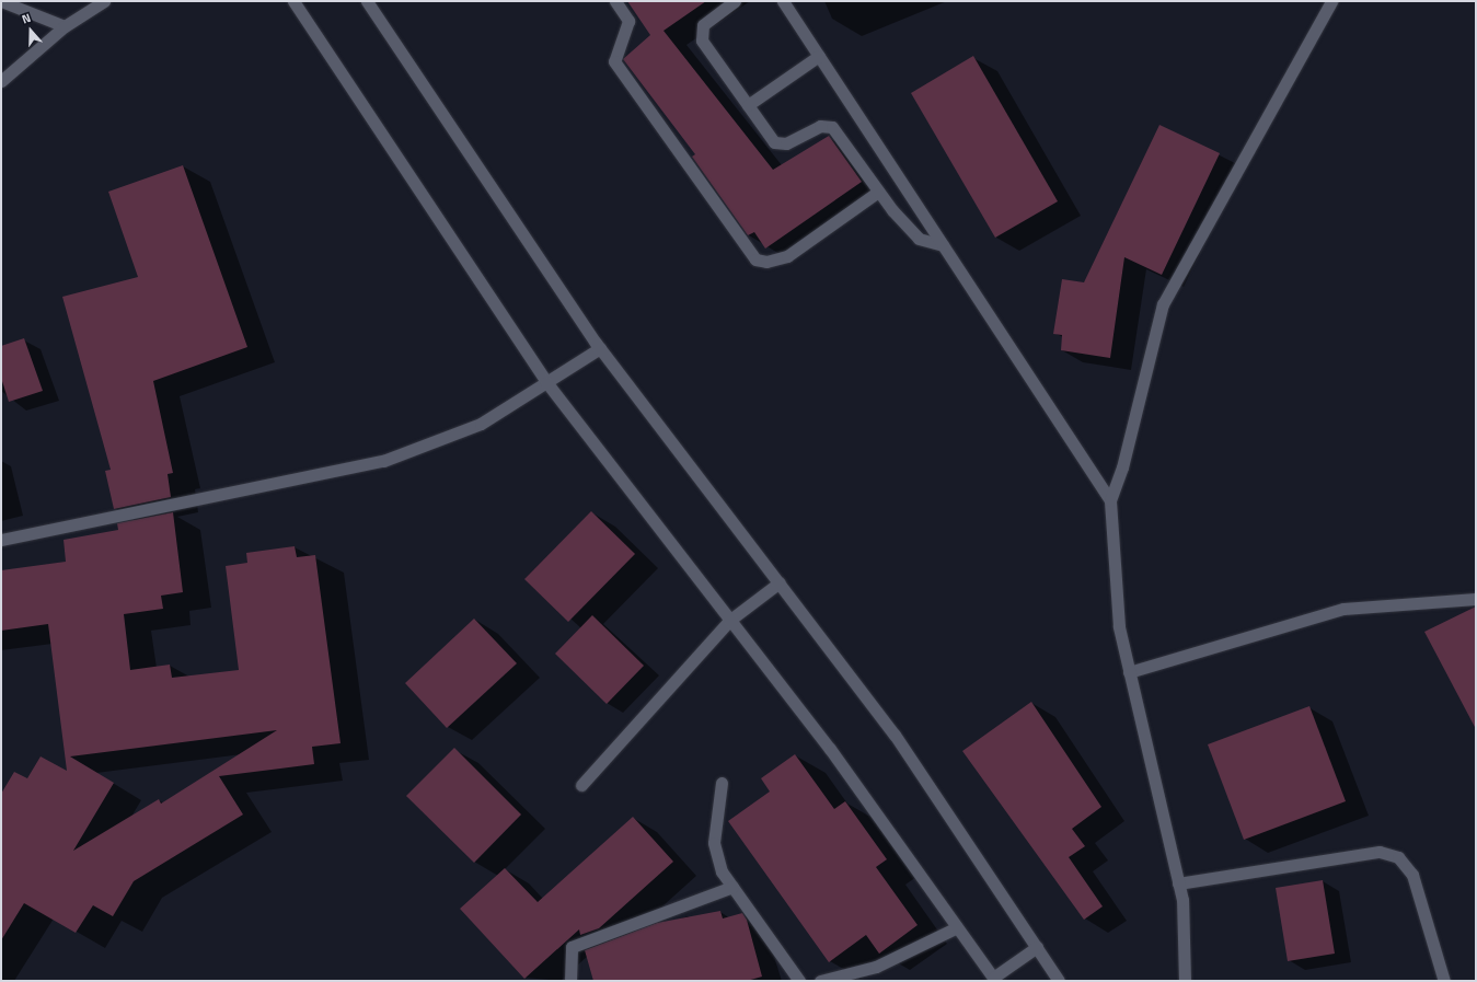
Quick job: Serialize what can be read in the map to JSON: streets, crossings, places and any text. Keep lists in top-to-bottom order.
{
  "north": "top"
}
